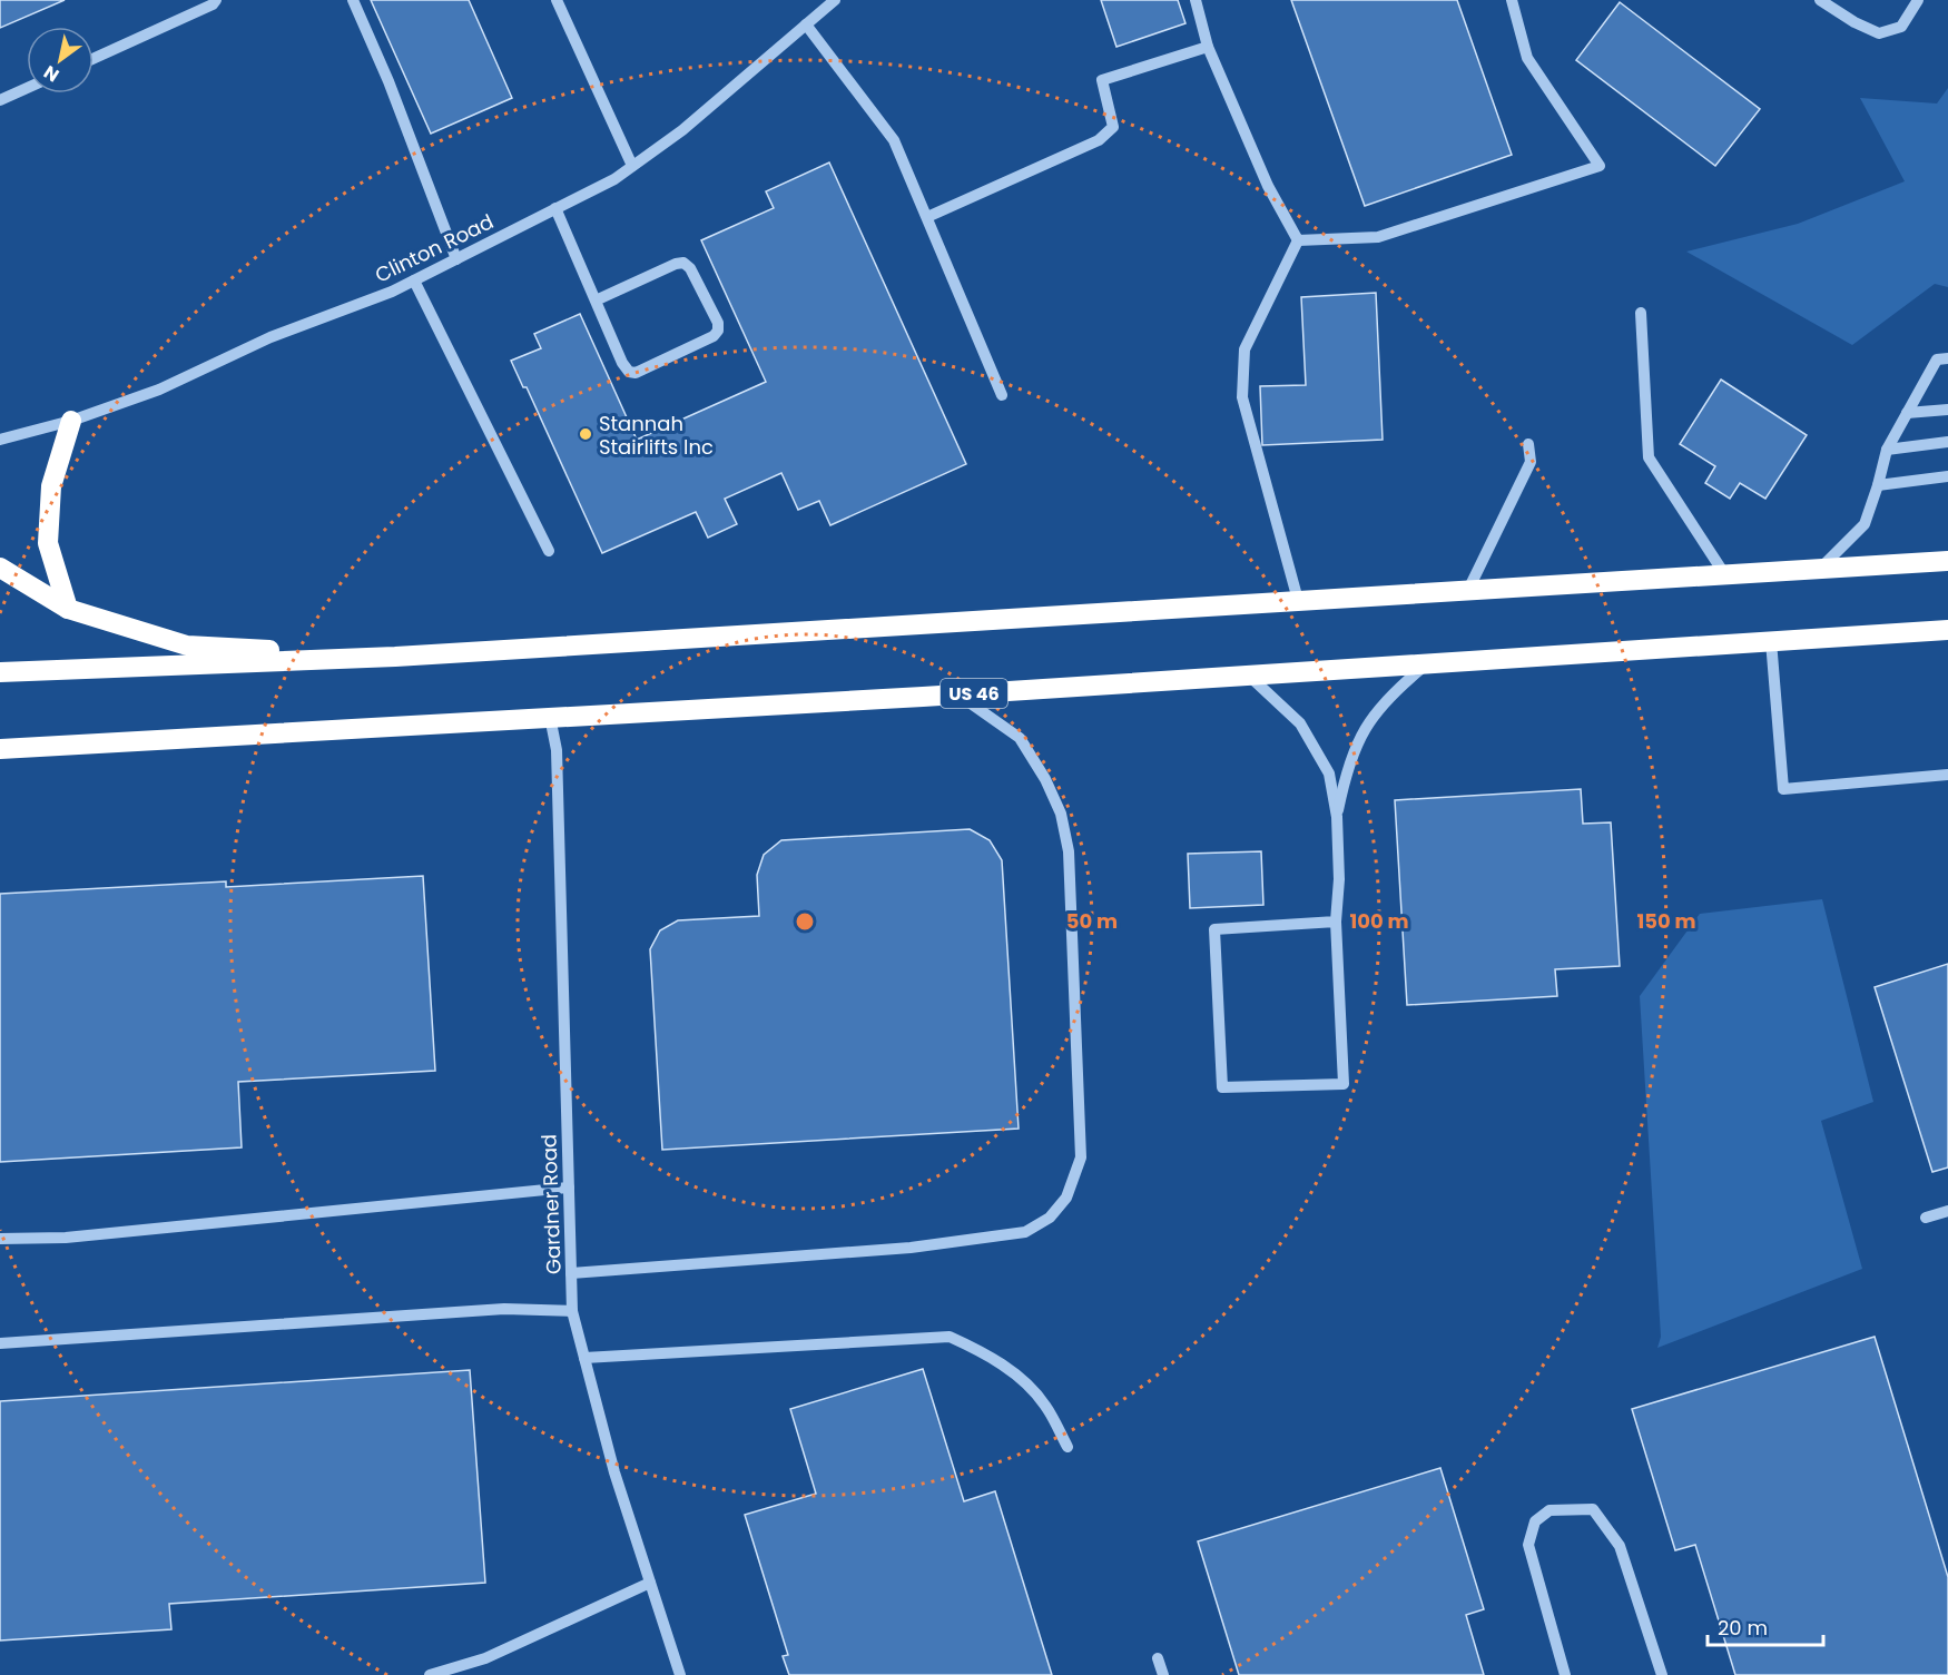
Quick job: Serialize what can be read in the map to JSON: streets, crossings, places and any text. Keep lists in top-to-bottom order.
{
  "streets": {
    "highway": ["US 46"],
    "street": ["Clinton Road", "Gardner Road"]
  },
  "crossings": [
    ["US 46", "Gardner Road"]
  ],
  "places": ["Stannah Stairlifts Inc"],
  "scale_bar": "20 m",
  "north": "bottom left",
  "rings": ["50 m", "100 m", "150 m"]
}
